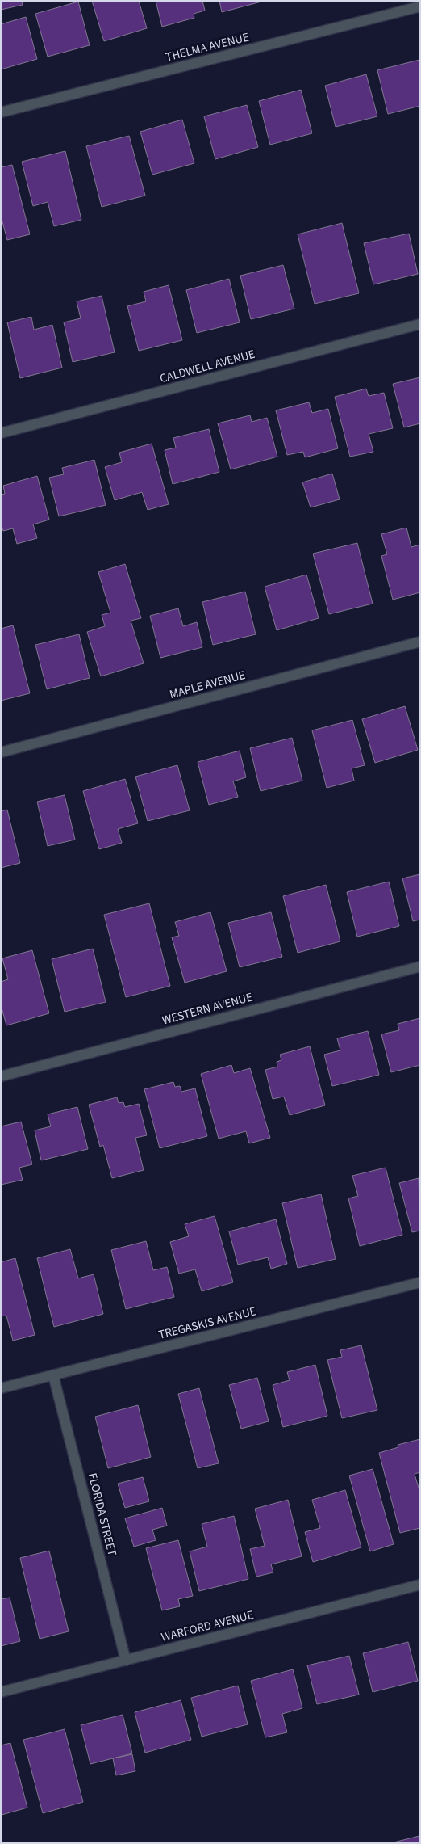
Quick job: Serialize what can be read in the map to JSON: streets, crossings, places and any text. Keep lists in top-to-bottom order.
{
  "streets": {
    "street": [
      "THELMA AVENUE",
      "CALDWELL AVENUE",
      "MAPLE AVENUE",
      "WESTERN AVENUE",
      "TREGASKIS AVENUE",
      "FLORIDA STREET",
      "WARFORD AVENUE"
    ]
  },
  "crossings": [
    ["TREGASKIS AVENUE", "FLORIDA STREET"],
    ["FLORIDA STREET", "WARFORD AVENUE"]
  ]
}
